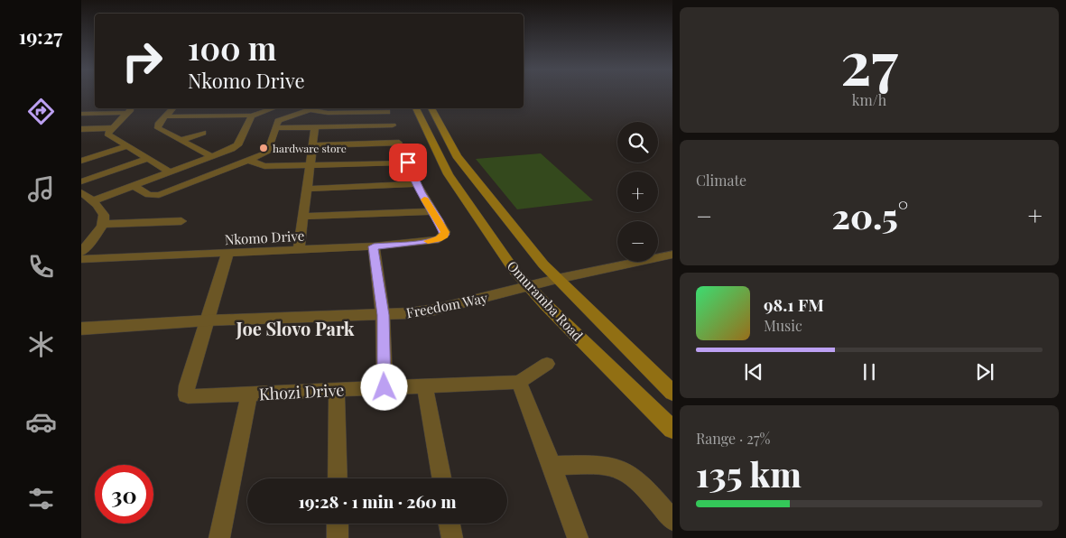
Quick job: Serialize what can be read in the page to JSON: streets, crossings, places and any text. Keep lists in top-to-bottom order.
{
  "streets": {
    "main road": ["Omuramba Road"],
    "street": ["Nkomo Drive", "Freedom Way", "Khozi Drive"]
  },
  "crossings": [
    ["Omuramba Road", "Freedom Way"],
    ["Freedom Way", "Khozi Drive"]
  ],
  "districts": ["Joe Slovo Park"],
  "places": ["hardware store"],
  "page": {
    "tabs": "19:27",
    "tile": [
      ["27", "km/h"],
      "Climate",
      ["Range · 27%", "135 km"]
    ],
    "turn": ["100 m", "Nkomo Drive"],
    "map_buttons": ["+", "−"],
    "heat": ["−", "20.5°", "+"],
    "song": ["98.1 FM", "Music"],
    "limit": "30",
    "trip": "19:28 · 1 min · 260 m"
  }
}
